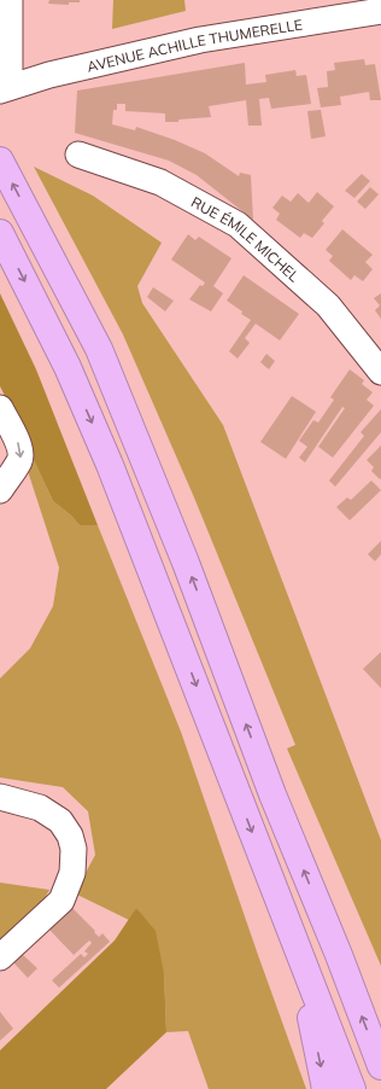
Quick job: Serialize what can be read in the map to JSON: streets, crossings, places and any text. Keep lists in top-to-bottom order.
{
  "streets": {
    "street": ["AVENUE ACHILLE THUMERELLE", "RUE ÉMILE MICHEL"]
  }
}
